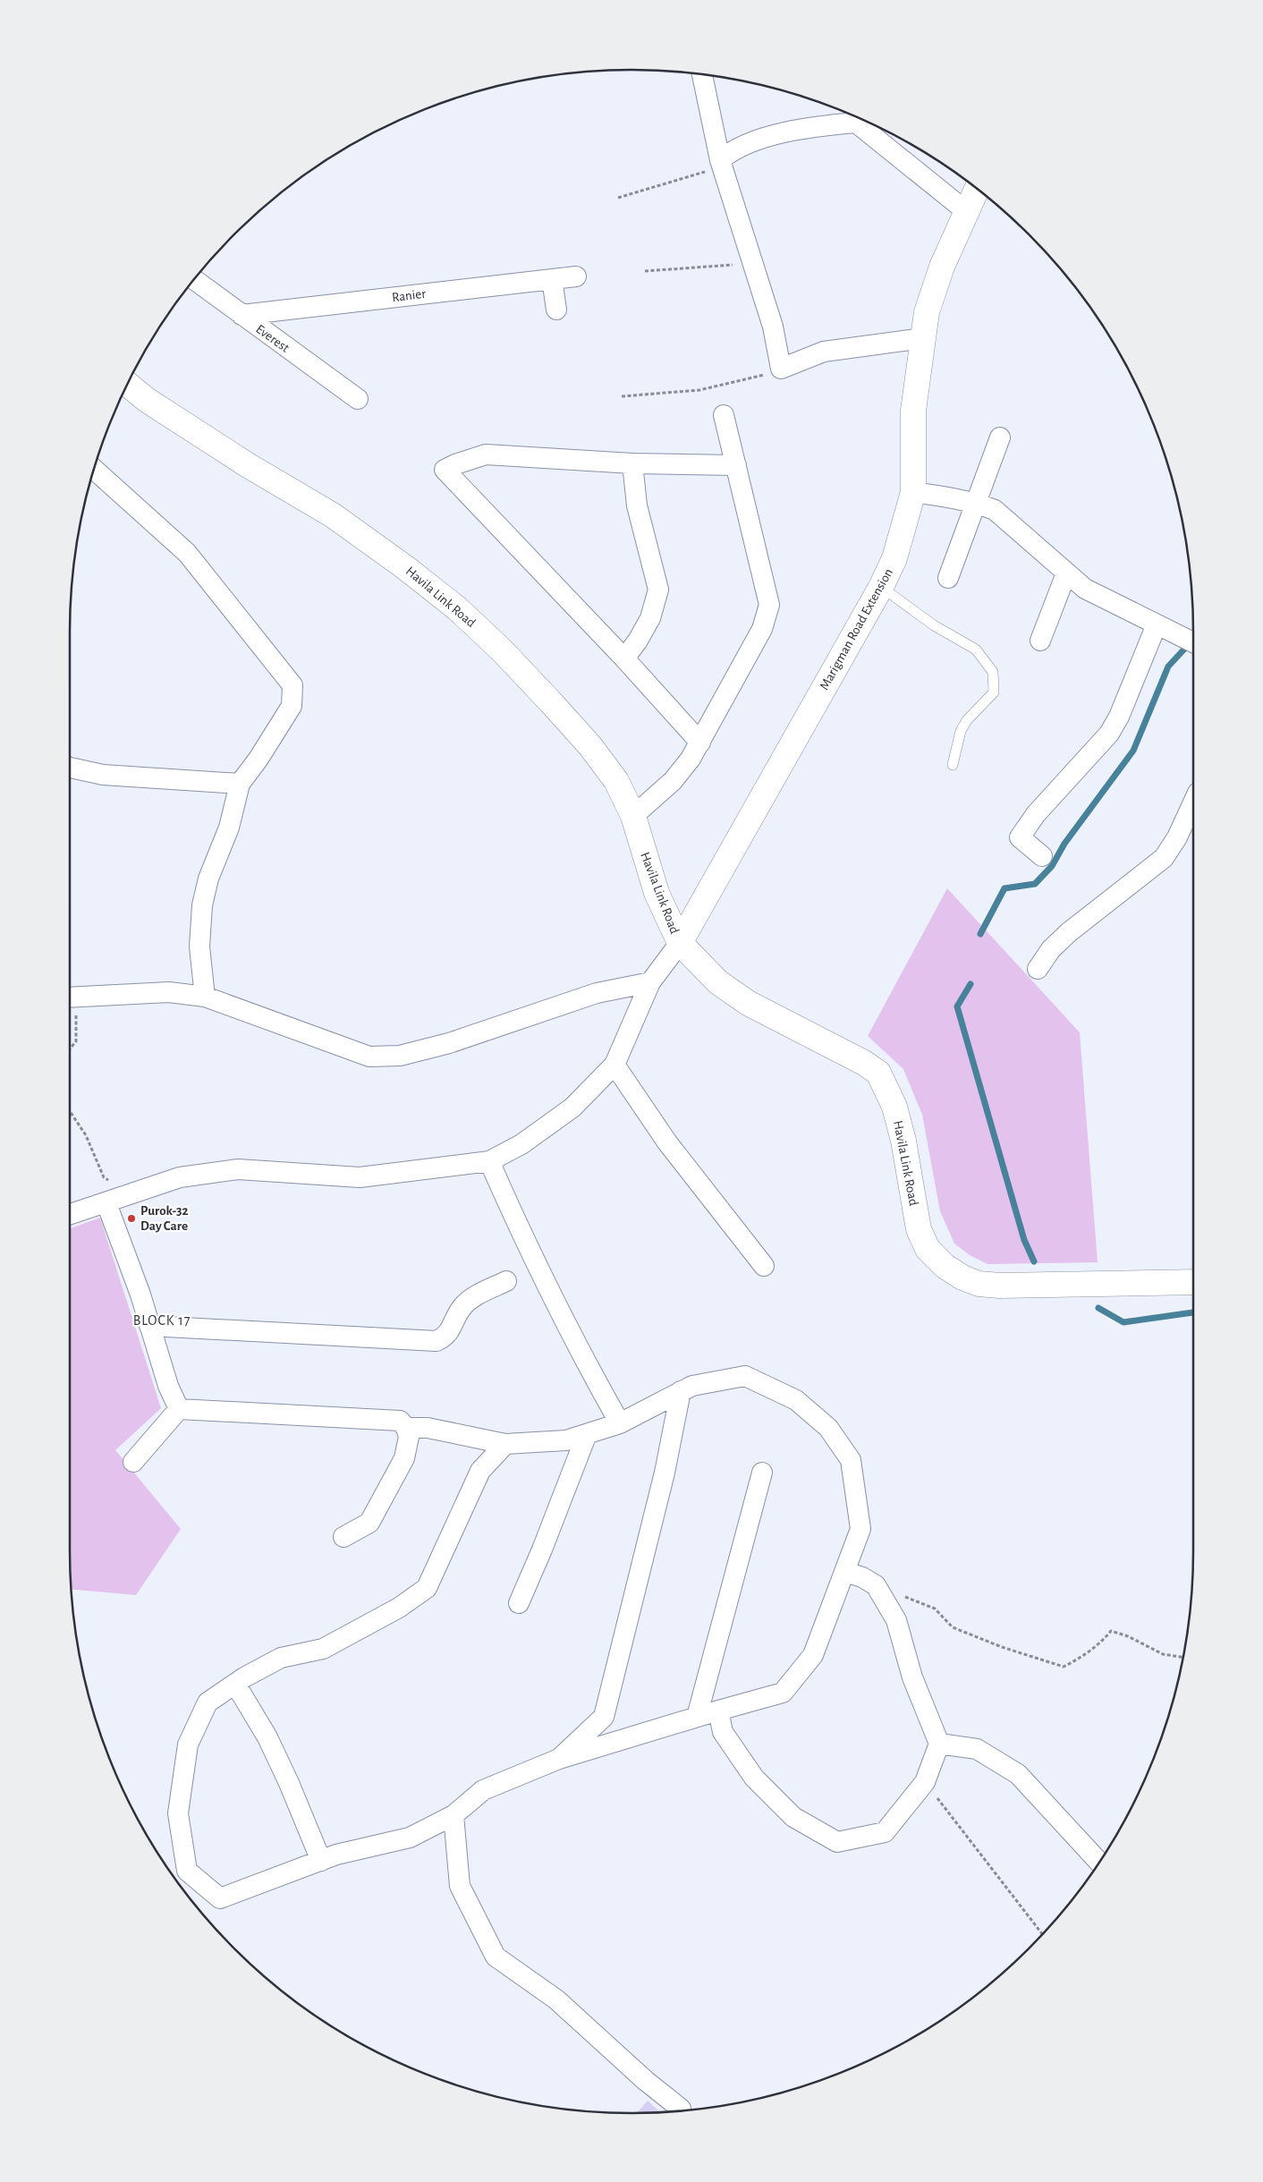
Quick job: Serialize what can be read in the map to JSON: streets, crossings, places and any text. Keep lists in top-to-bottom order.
{
  "streets": {
    "street": [
      "Ranier",
      "Everest",
      "Havila Link Road",
      "Marigman Road Extension"
    ]
  },
  "crossings": [
    ["Ranier", "Everest"],
    ["Havila Link Road", "Marigman Road Extension"]
  ],
  "districts": ["BLOCK 17"],
  "places": ["Purok-32 Day Care"]
}
